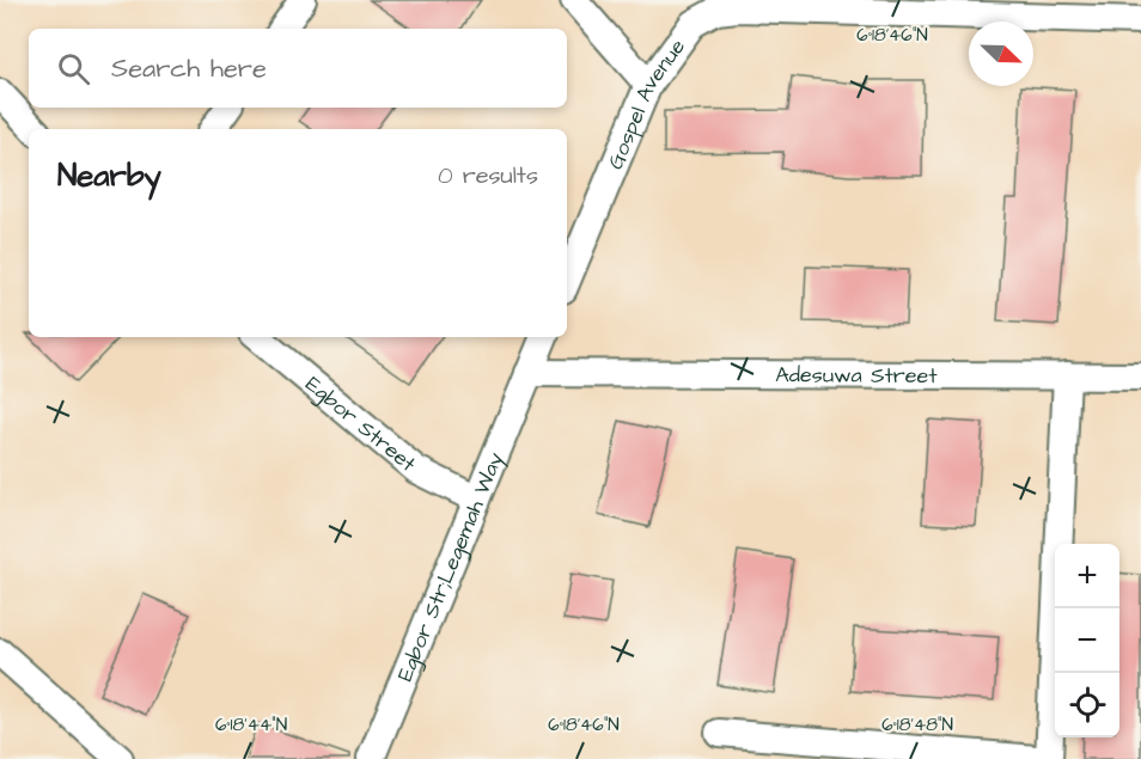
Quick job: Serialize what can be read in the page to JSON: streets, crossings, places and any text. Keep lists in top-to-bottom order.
{
  "streets": {
    "street": [
      "Gospel Avenue",
      "Adesuwa Street",
      "Egbor Street",
      "Egbor Str;Legemah Way"
    ]
  },
  "crossings": [
    ["Adesuwa Street", "Egbor Str;Legemah Way"],
    ["Egbor Street", "Egbor Str;Legemah Way"]
  ],
  "north": "bottom right",
  "page": {
    "search": "Search here",
    "heading": ["Nearby", "0 results"],
    "map_buttons": ["+", "−"]
  },
  "coordinates": ["6°18'46\"N", "6°18'44\"N", "6°18'48\"N"]
}
